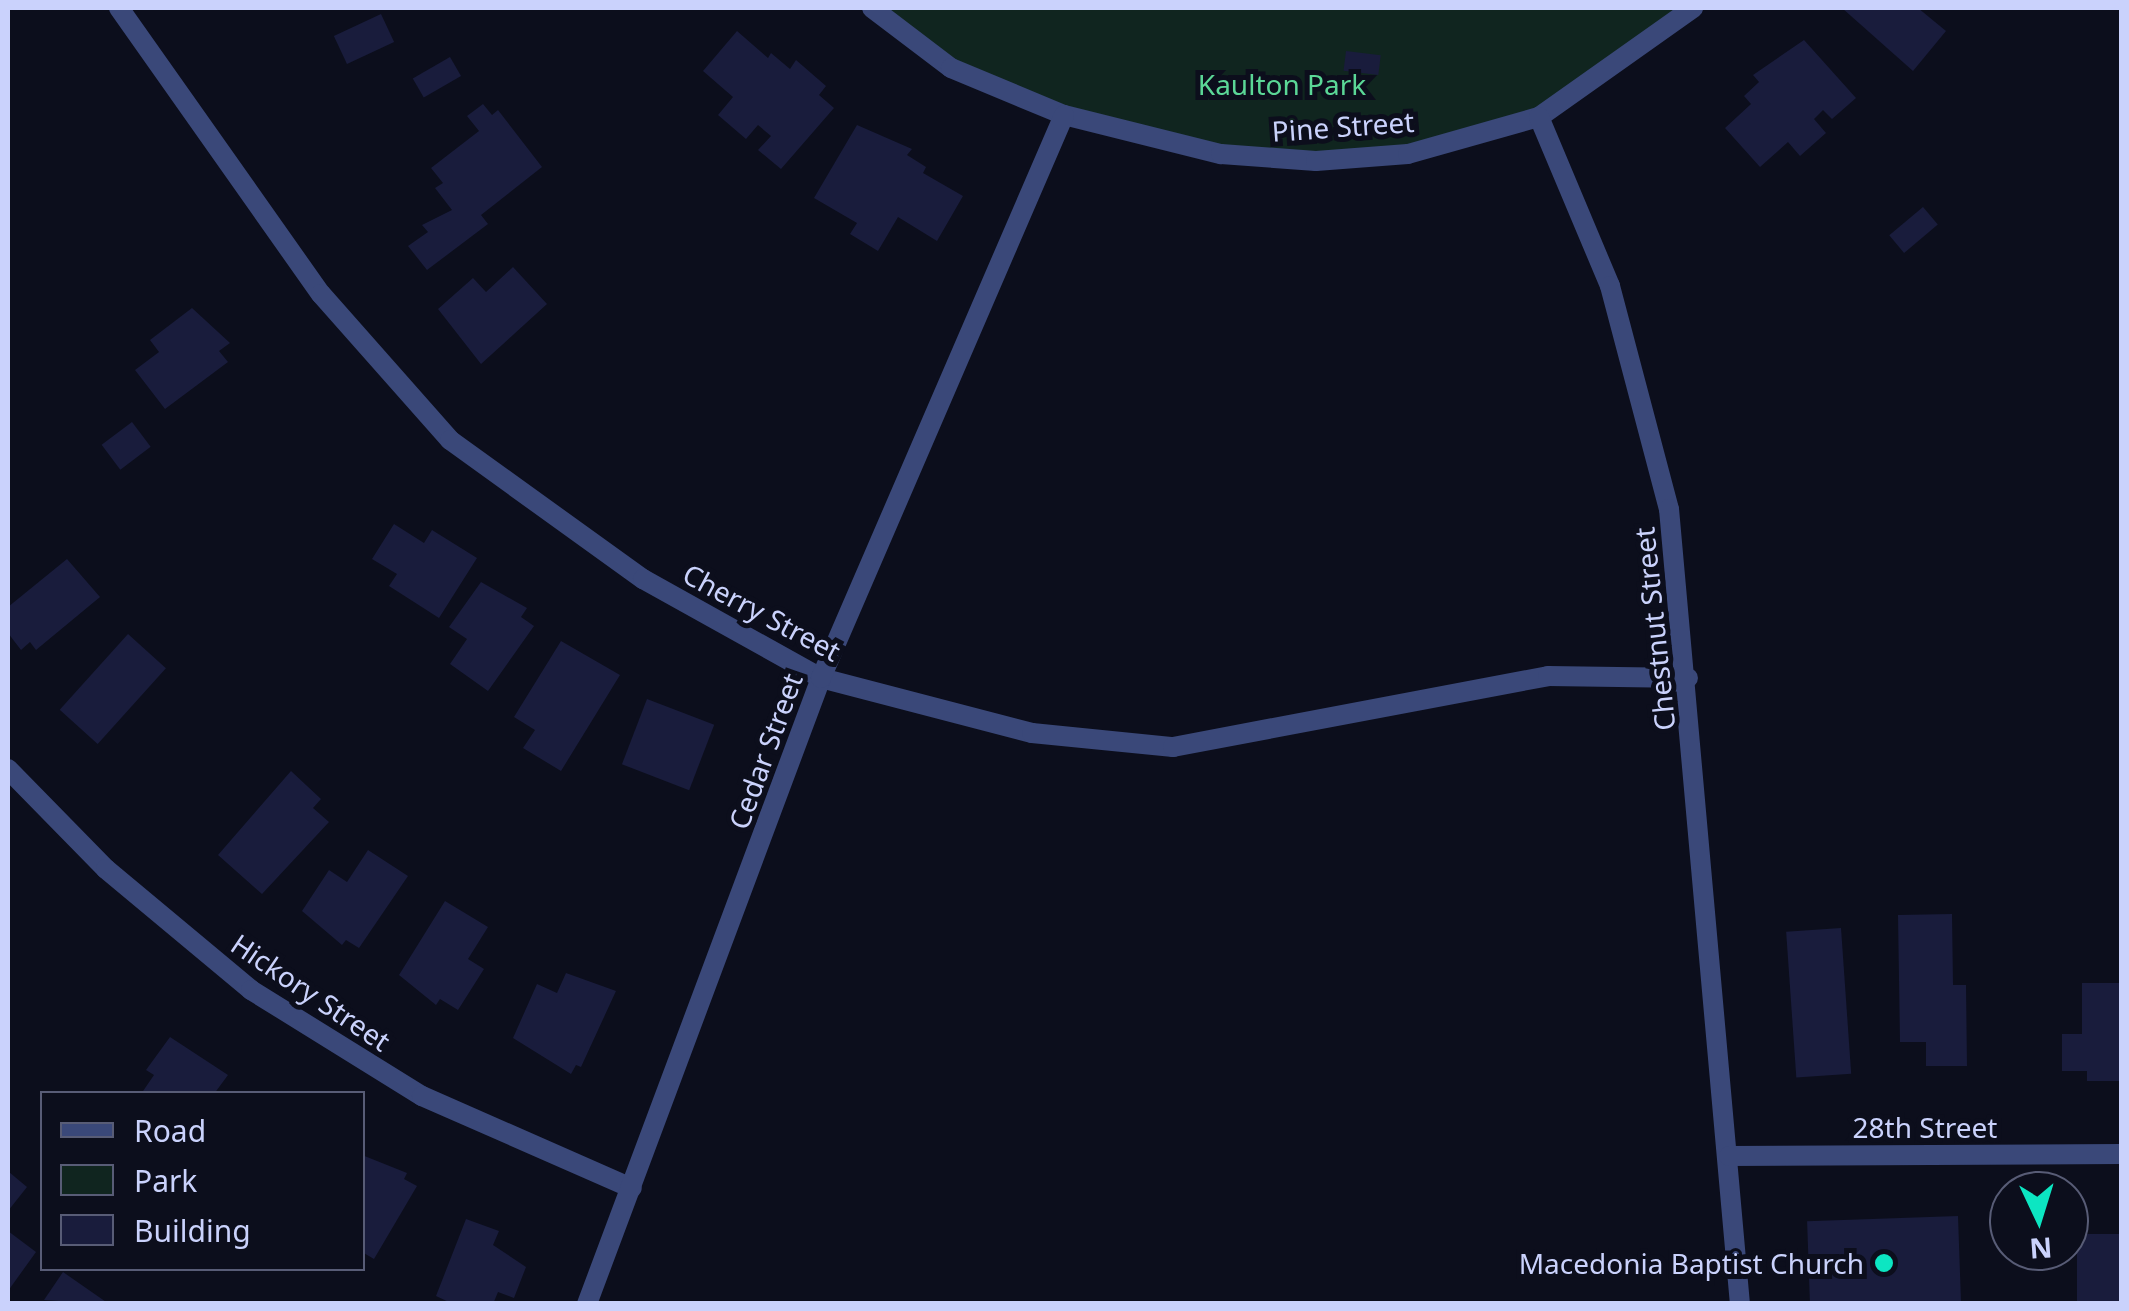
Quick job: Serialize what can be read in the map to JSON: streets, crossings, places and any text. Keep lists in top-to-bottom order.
{
  "streets": {
    "street": [
      "Pine Street",
      "Cherry Street",
      "Chestnut Street",
      "Cedar Street",
      "Hickory Street",
      "28th Street"
    ]
  },
  "crossings": [
    ["Pine Street", "Chestnut Street"],
    ["Pine Street", "Cedar Street"],
    ["Cherry Street", "Chestnut Street"],
    ["Cherry Street", "Cedar Street"],
    ["Chestnut Street", "28th Street"],
    ["Cedar Street", "Hickory Street"]
  ],
  "parks": ["Kaulton Park"],
  "places": ["Macedonia Baptist Church"],
  "legend": ["Road", "Park", "Building"],
  "north": "bottom"
}
